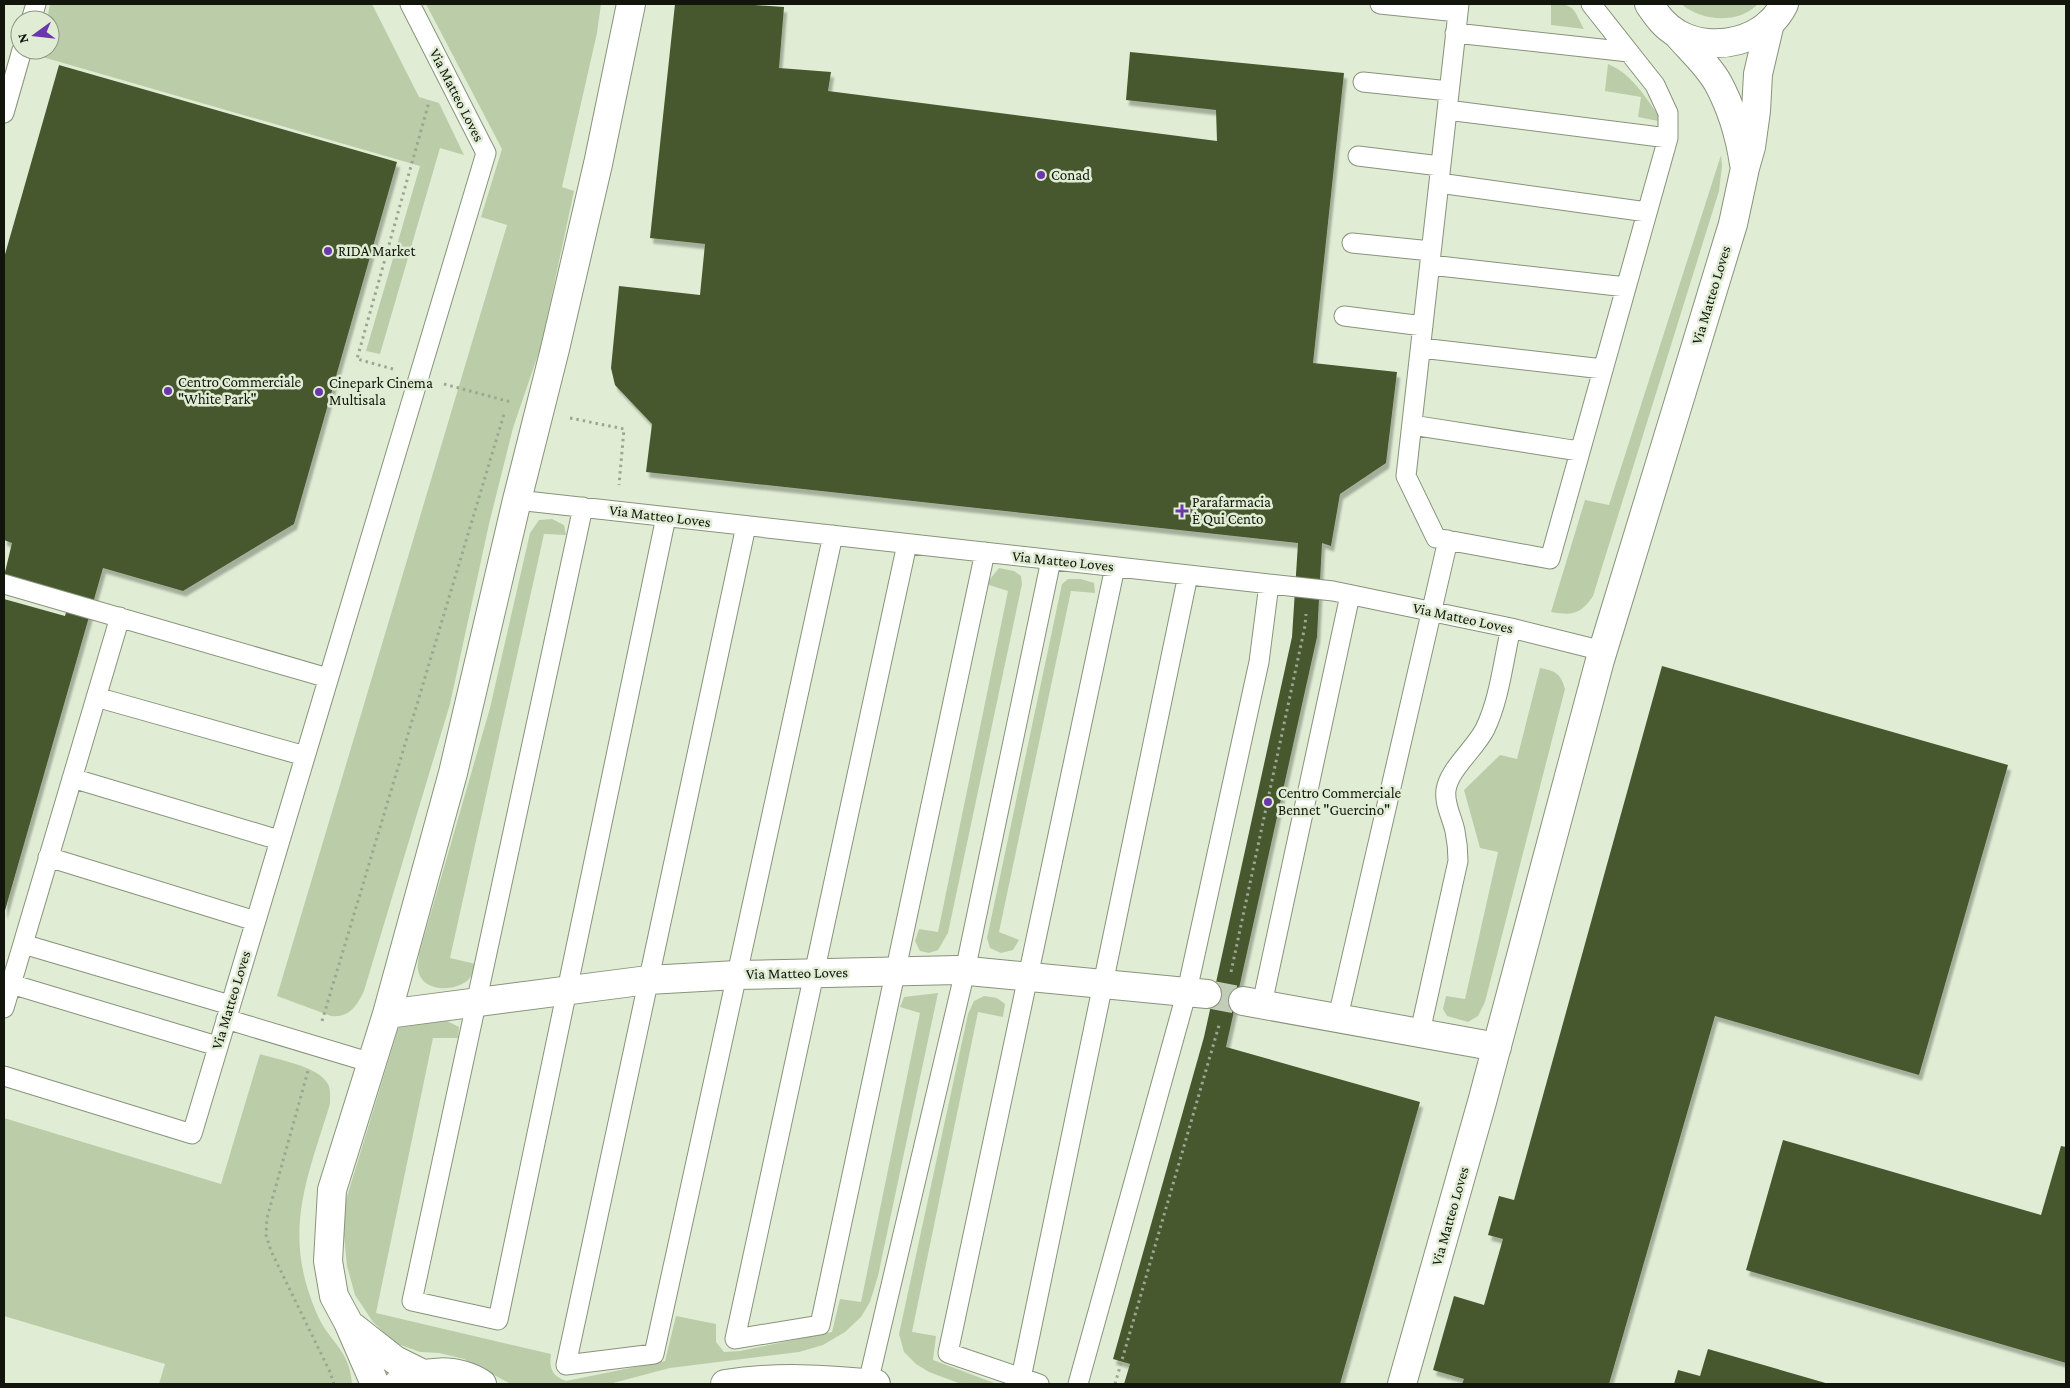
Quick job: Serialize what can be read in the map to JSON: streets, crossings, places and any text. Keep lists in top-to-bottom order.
{
  "streets": {
    "street": ["Via Matteo Loves"]
  },
  "places": {
    "other": [
      "Conad",
      "RIDA Market",
      "Centro Commerciale \"White Park\"",
      "Cinepark Cinema Multisala",
      "Centro Commerciale Bennet \"Guercino\""
    ],
    "health": ["Parafarmacia È Qui Cento"]
  },
  "north": "left"
}
